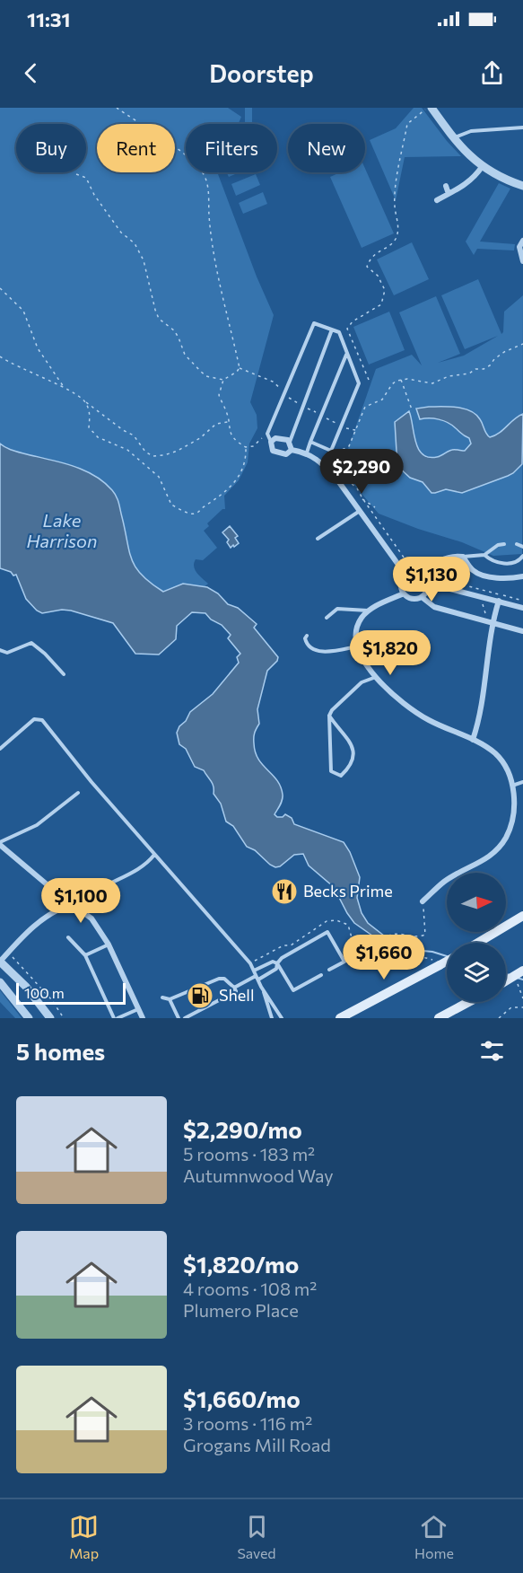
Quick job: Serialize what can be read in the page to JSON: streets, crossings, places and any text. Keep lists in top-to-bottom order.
{
  "water": ["Lake Harrison"],
  "places": {
    "restaurant": ["Becks Prime"],
    "fuel station": ["Shell"]
  },
  "scale_bar": "100 m",
  "north": "right",
  "page": {
    "status": "11:31",
    "header": "Doorstep",
    "chip": [
      "Buy",
      "Rent",
      "Filters",
      "New"
    ],
    "price": [
      "$2,290",
      "$1,130",
      "$1,820",
      "$1,100",
      "$1,660"
    ],
    "scale": "100 m",
    "heading": "5 homes",
    "list": [
      {
        "name": "$2,290/mo",
        "note": "5 rooms · 183 m² · Autumnwood Way"
      },
      {
        "name": "$1,820/mo",
        "note": "4 rooms · 108 m² · Plumero Place"
      },
      {
        "name": "$1,660/mo",
        "note": "3 rooms · 116 m² · Grogans Mill Road"
      }
    ],
    "tabs": ["Map", "Saved", "Home"]
  }
}
